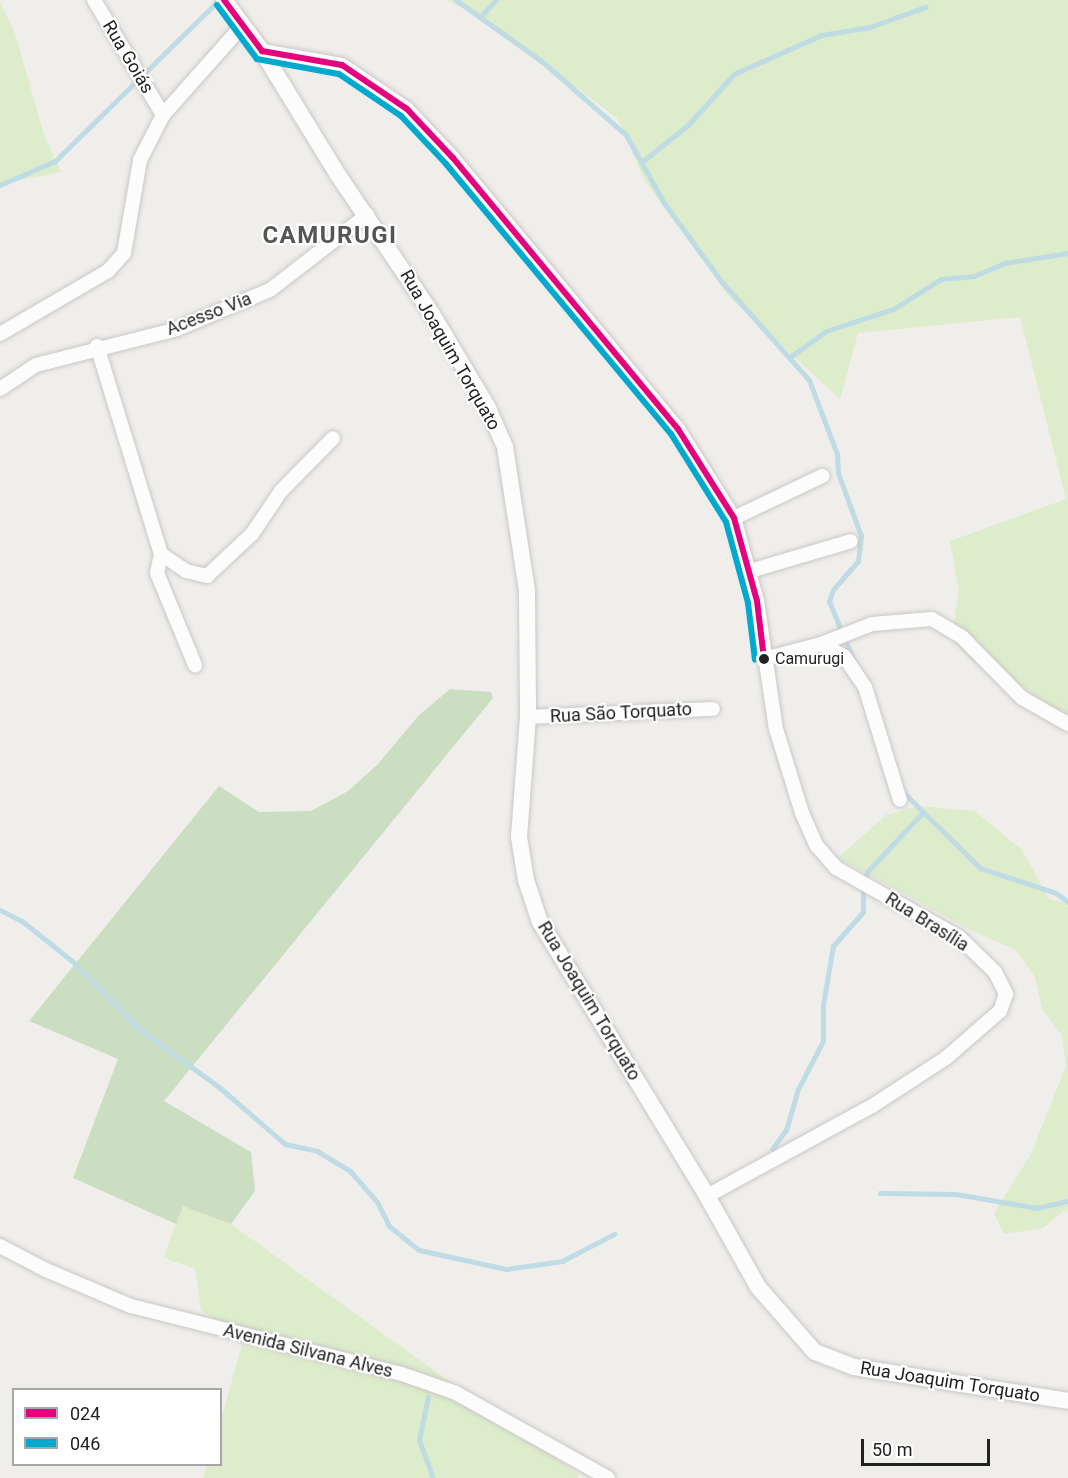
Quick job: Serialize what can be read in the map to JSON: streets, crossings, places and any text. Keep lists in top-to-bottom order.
{
  "streets": {
    "street": [
      "Rua Goiás",
      "Acesso Via",
      "Rua Joaquim Torquato",
      "Rua São Torquato",
      "Rua Brasília",
      "Avenida Silvana Alves"
    ]
  },
  "crossings": [
    ["Acesso Via", "Rua Joaquim Torquato"],
    ["Rua Joaquim Torquato", "Rua São Torquato"],
    ["Rua Joaquim Torquato", "Rua Brasília"]
  ],
  "districts": ["CAMURUGI"],
  "places": ["Camurugi"],
  "lines": ["transit line 024", "transit line 046"],
  "legend": ["024", "046"],
  "scale_bar": "50 m"
}
